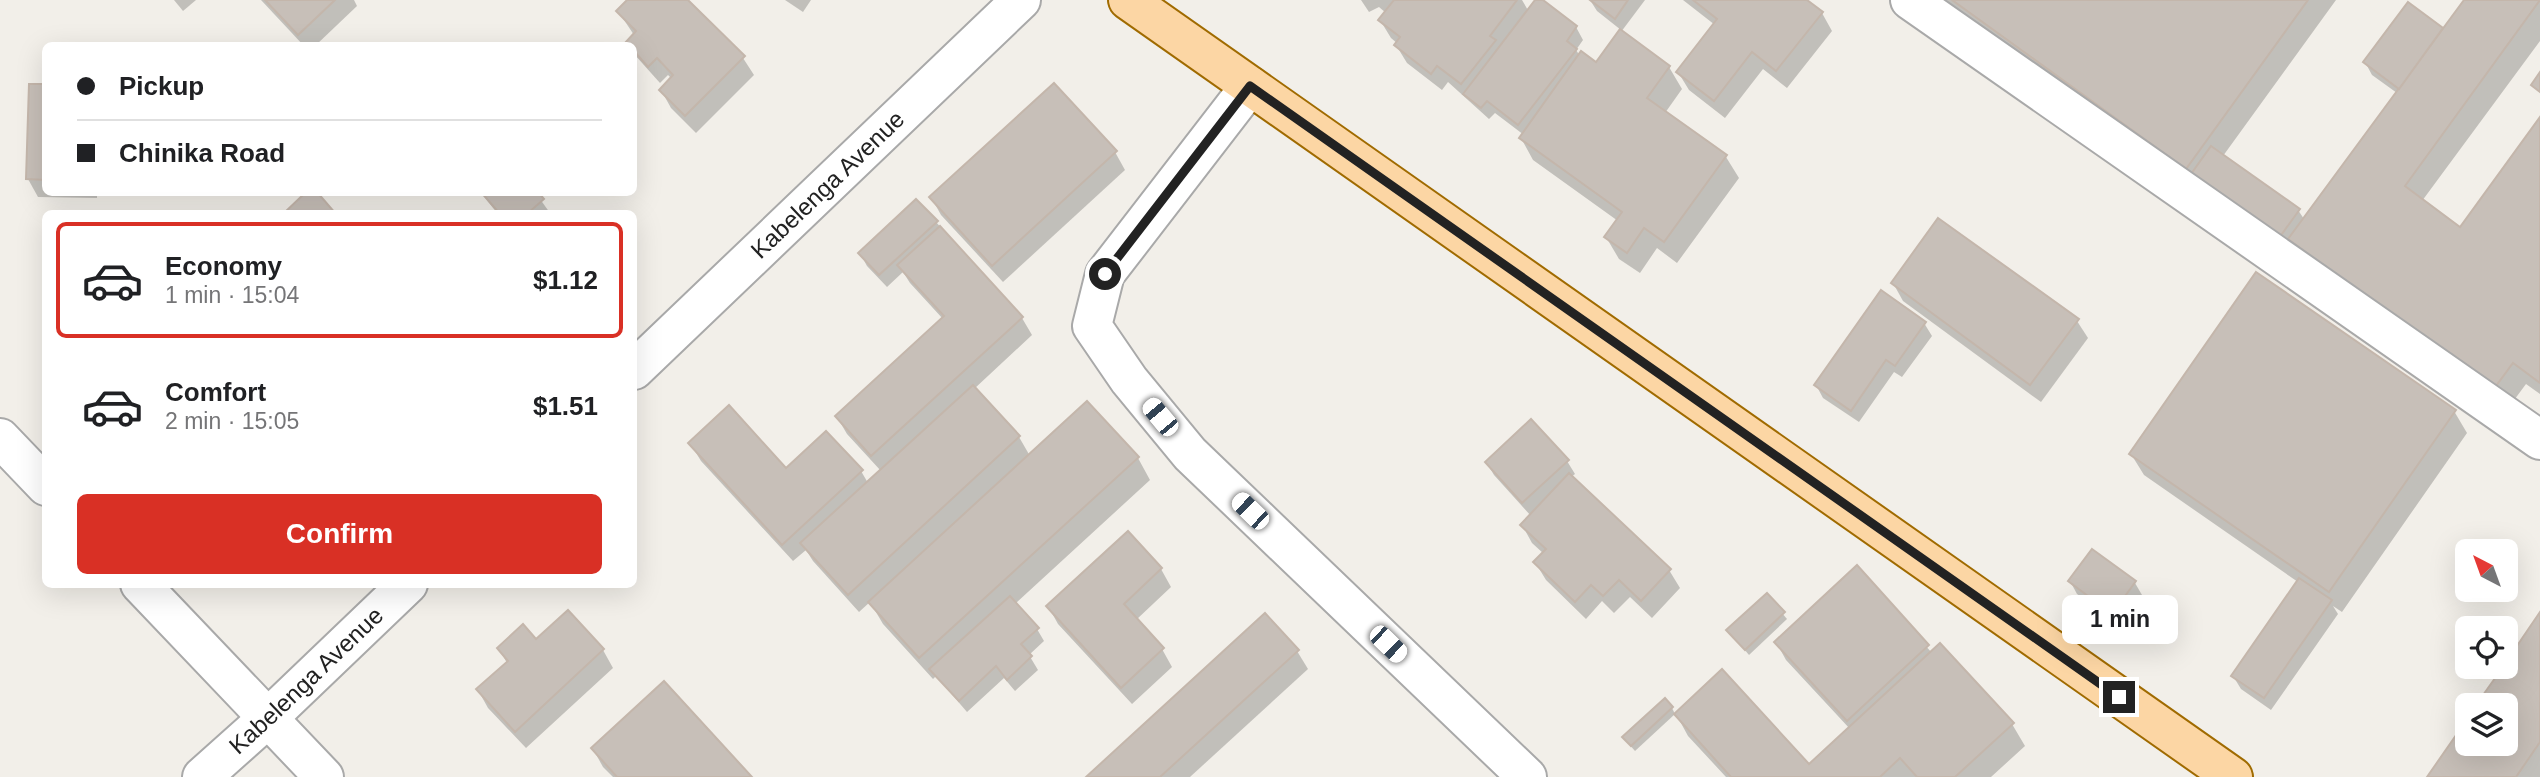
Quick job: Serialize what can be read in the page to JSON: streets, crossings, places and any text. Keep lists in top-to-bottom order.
{
  "streets": {
    "street": ["Kabelenga Avenue"]
  },
  "north": "top left",
  "page": {
    "banner": ["Pickup", "Chinika Road"],
    "list": [
      {
        "name": "Economy",
        "note": "1 min · 15:04",
        "value": "$1.12"
      },
      {
        "name": "Comfort",
        "note": "2 min · 15:05",
        "value": "$1.51"
      }
    ],
    "buttons": "Confirm",
    "bubble": "1 min"
  }
}
